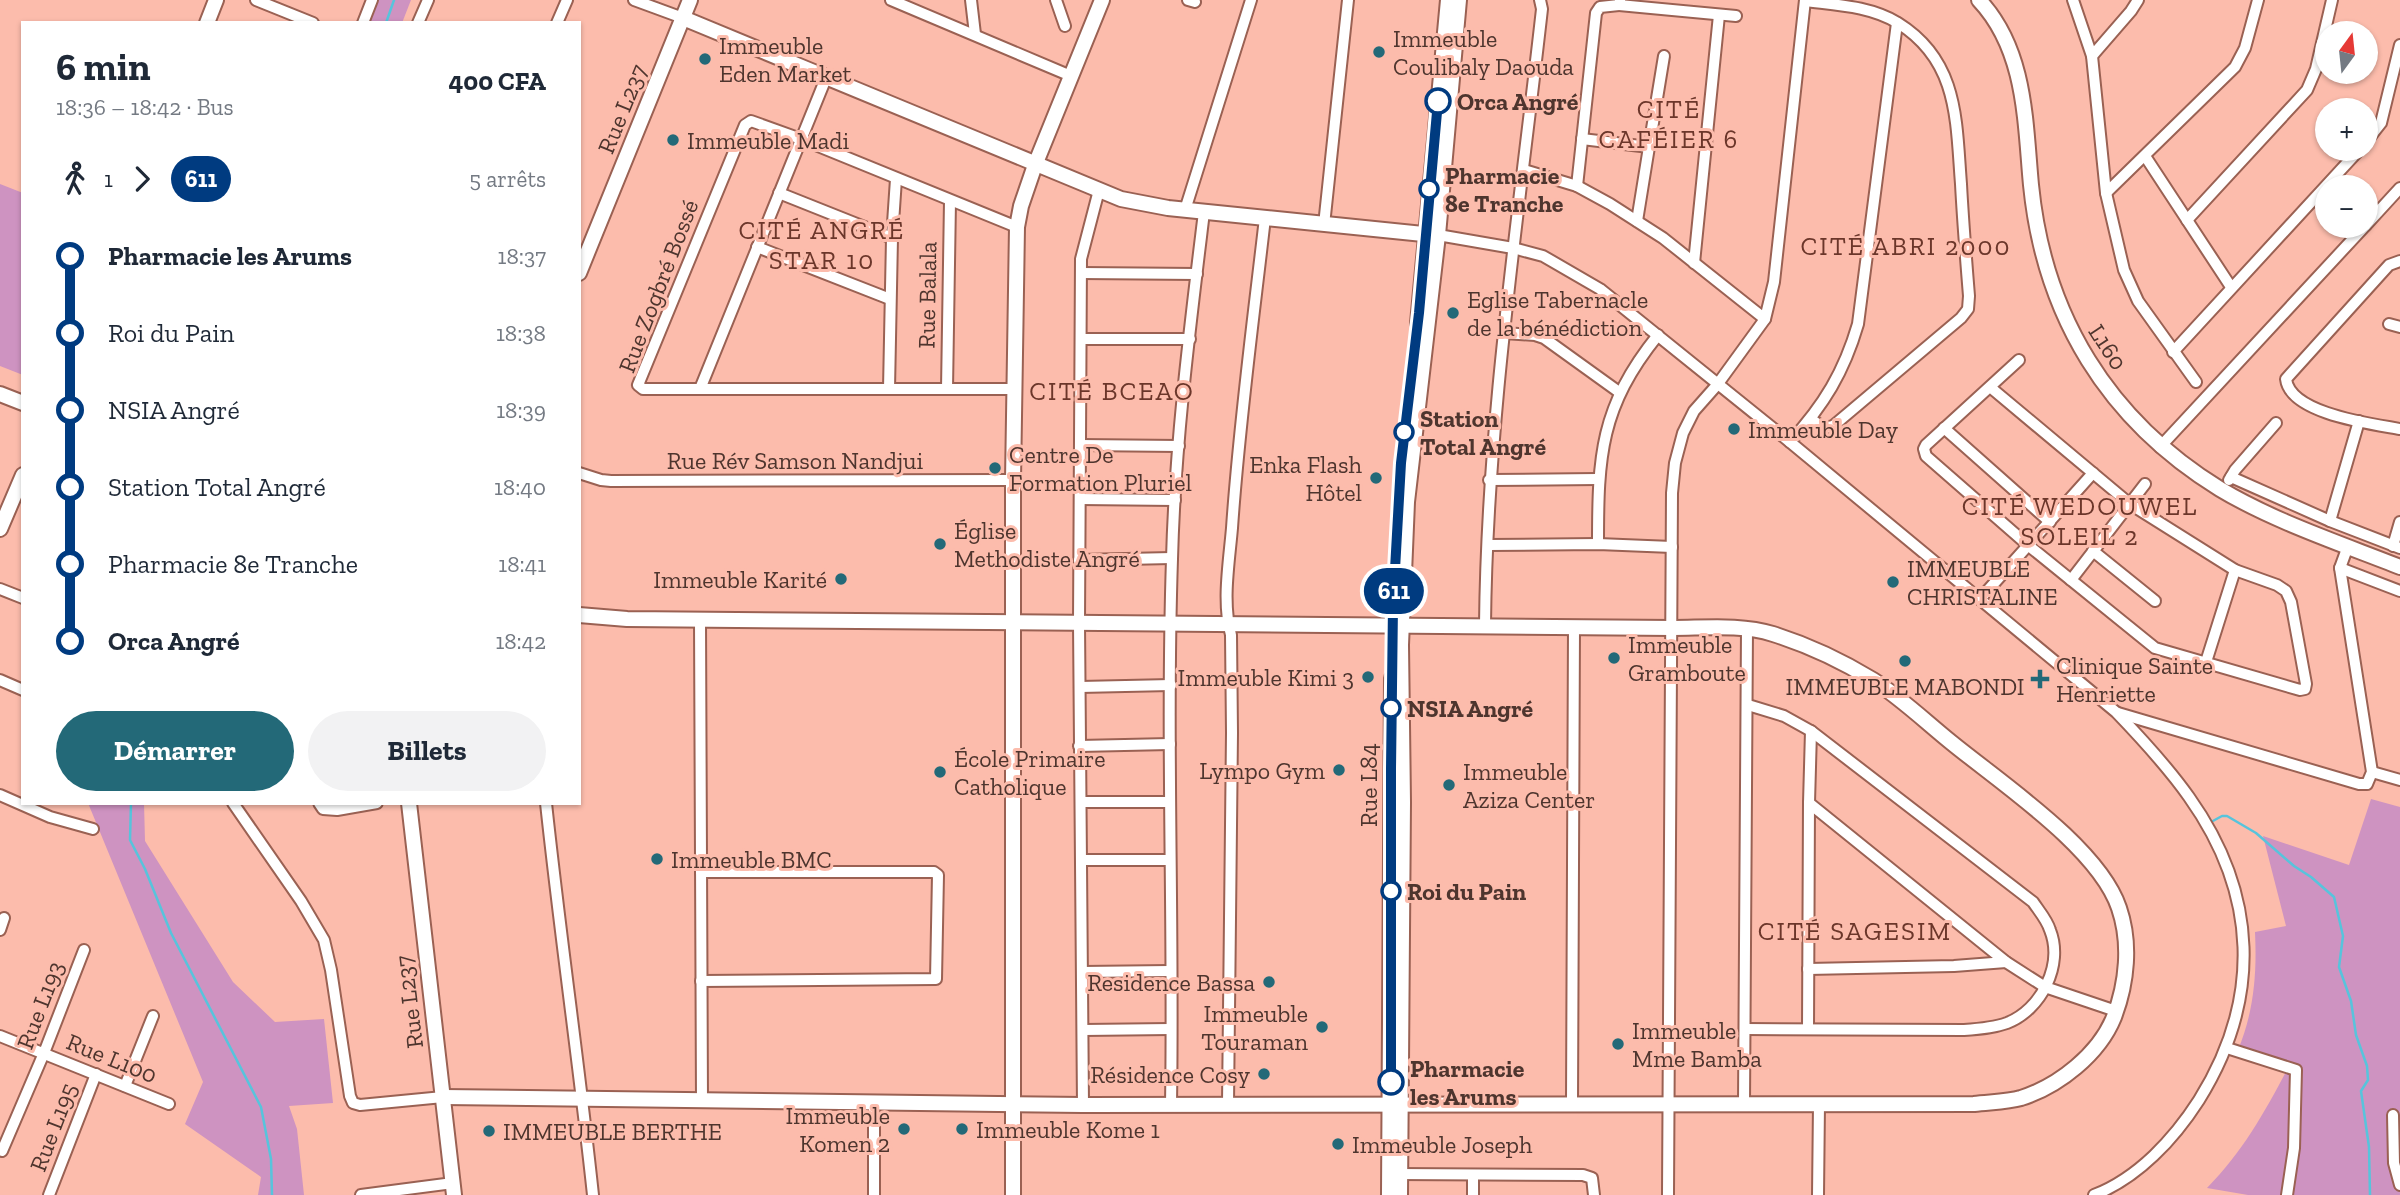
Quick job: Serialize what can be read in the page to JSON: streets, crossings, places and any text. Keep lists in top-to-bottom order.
{
  "streets": {
    "street": [
      "Rue L237",
      "Rue Zogbré Bossé",
      "Rue Balala",
      "L160",
      "Rue Rév Samson Nandjui",
      "Rue L84",
      "Rue L193",
      "Rue L100",
      "Rue L195"
    ]
  },
  "crossings": [
    ["Rue Zogbré Bossé", "Rue Balala"],
    ["Rue L193", "Rue L100"],
    ["Rue L100", "Rue L195"]
  ],
  "districts": [
    "CITÉ CAFÉIER 6",
    "CITÉ ANGRÉ STAR 10",
    "CITÉ ABRI 2000",
    "CITÉ BCEAO",
    "CITÉ WEDOUWEL SOLEIL 2",
    "CITÉ SAGESIM"
  ],
  "places": {
    "other": [
      "Immeuble Coulibaly Daouda",
      "Immeuble Eden Market",
      "Orca Angré",
      "Immeuble Madi",
      "Pharmacie 8e Tranche",
      "Eglise Tabernacle de la bénédiction",
      "Immeuble Day",
      "Station Total Angré",
      "Centre De Formation Pluriel",
      "Enka Flash Hôtel",
      "Église Methodiste Angré",
      "Immeuble Karité",
      "IMMEUBLE CHRISTALINE",
      "Immeuble Gramboute",
      "IMMEUBLE MABONDI",
      "Immeuble Kimi 3",
      "NSIA Angré",
      "Lympo Gym",
      "École Primaire Catholique",
      "Immeuble Aziza Center",
      "Immeuble BMC",
      "Roi du Pain",
      "Residence Bassa",
      "Immeuble Touraman",
      "Immeuble Mme Bamba",
      "Résidence Cosy",
      "Pharmacie les Arums",
      "Immeuble Komen 2",
      "Immeuble Kome 1",
      "IMMEUBLE BERTHE",
      "Immeuble Joseph"
    ],
    "health": ["Clinique Sainte Henriette"]
  },
  "lines": ["bus line 611"],
  "north": "top",
  "page": {
    "on_map": "611",
    "map_buttons": ["+", "−"],
    "heading": ["6 min", "18:36 – 18:42 · Bus", "400 CFA"],
    "legs": ["1", "611", "5 arrêts"],
    "list": [
      {
        "name": "Pharmacie les Arums",
        "value": "18:37"
      },
      {
        "name": "Roi du Pain",
        "value": "18:38"
      },
      {
        "name": "NSIA Angré",
        "value": "18:39"
      },
      {
        "name": "Station Total Angré",
        "value": "18:40"
      },
      {
        "name": "Pharmacie 8e Tranche",
        "value": "18:41"
      },
      {
        "name": "Orca Angré",
        "value": "18:42"
      }
    ],
    "buttons": ["Démarrer", "Billets"]
  }
}
